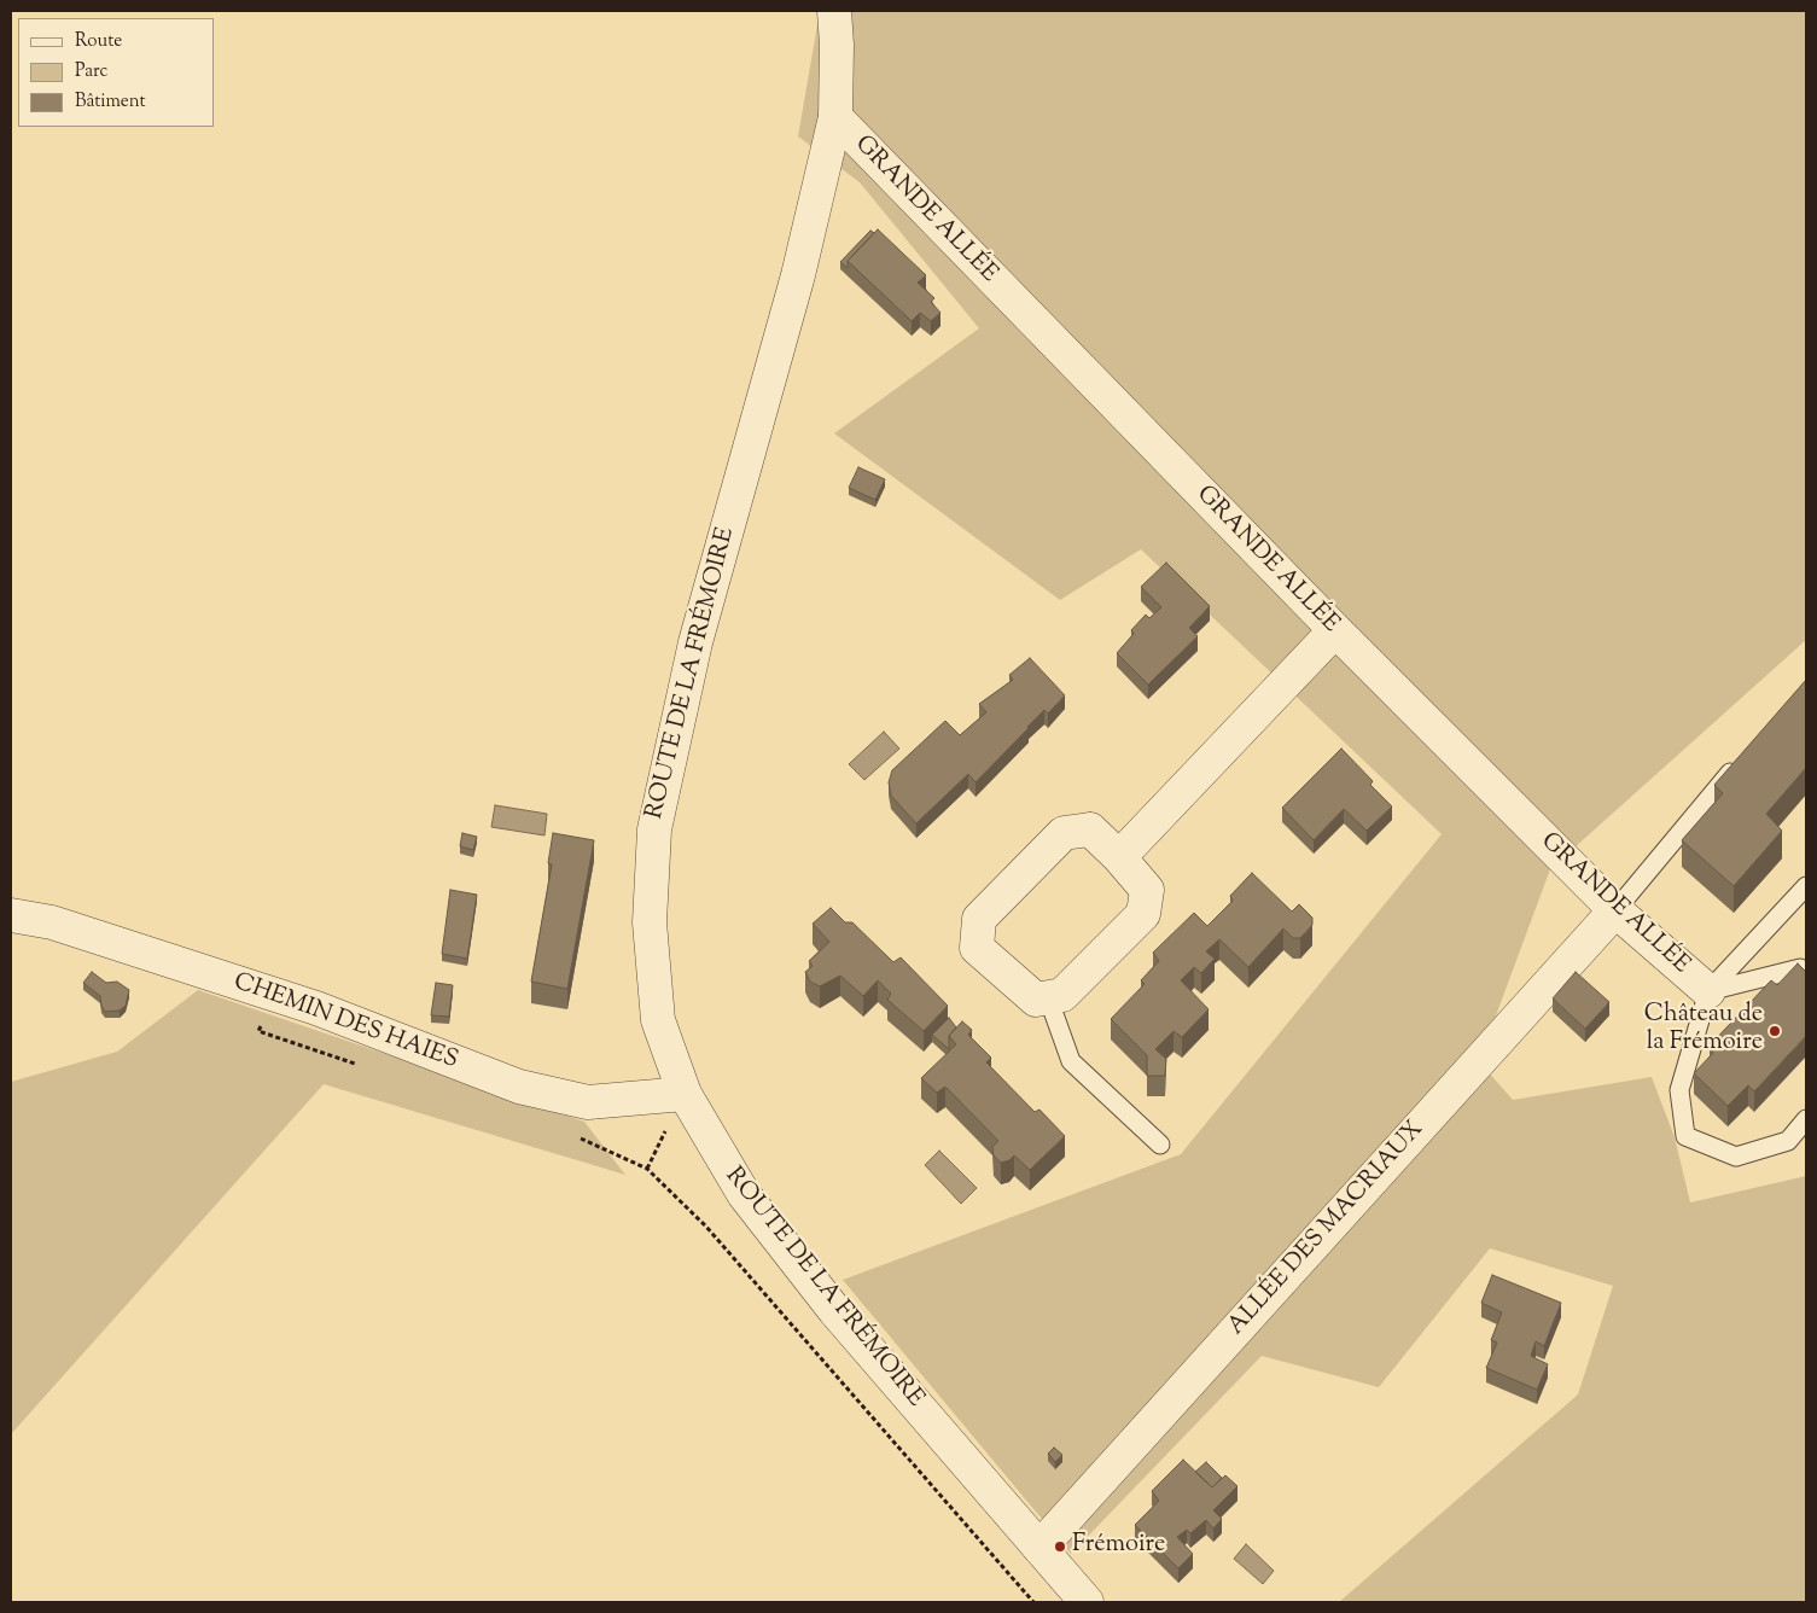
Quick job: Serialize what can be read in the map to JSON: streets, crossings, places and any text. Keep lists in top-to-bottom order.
{
  "streets": {
    "street": [
      "GRANDE ALLÉE",
      "ROUTE DE LA FRÉMOIRE",
      "CHEMIN DES HAIES",
      "ALLÉE DES MACRIAUX"
    ]
  },
  "crossings": [
    ["GRANDE ALLÉE", "ROUTE DE LA FRÉMOIRE"],
    ["GRANDE ALLÉE", "ALLÉE DES MACRIAUX"],
    ["ROUTE DE LA FRÉMOIRE", "CHEMIN DES HAIES"],
    ["ROUTE DE LA FRÉMOIRE", "ALLÉE DES MACRIAUX"]
  ],
  "places": ["Château de la Frémoire", "Frémoire"],
  "legend": ["Route", "Parc", "Bâtiment"]
}
